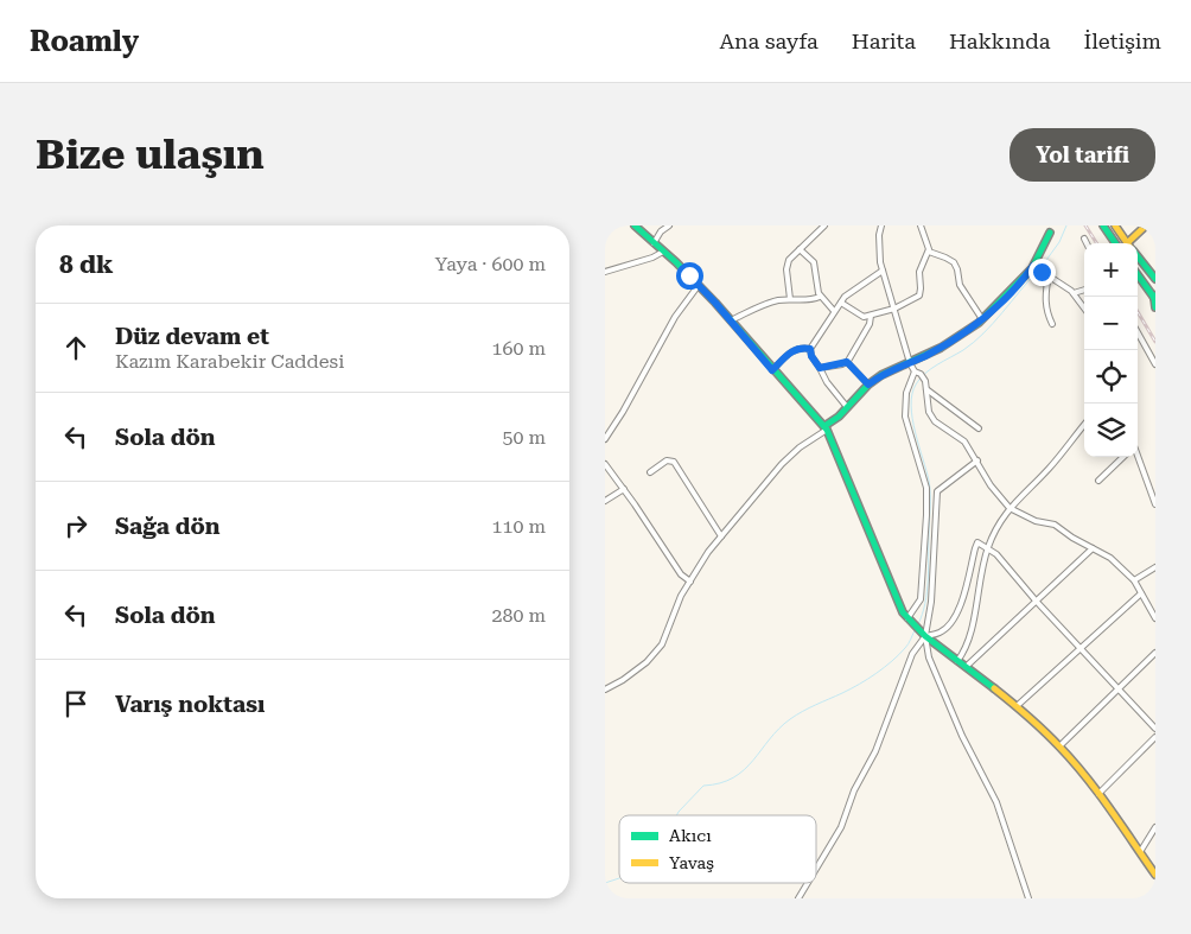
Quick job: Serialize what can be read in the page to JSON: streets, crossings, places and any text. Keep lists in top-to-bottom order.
{
  "legend": ["Akıcı", "Yavaş"],
  "page": {
    "header": "Roamly",
    "nav": [
      "Ana sayfa",
      "Harita",
      "Hakkında",
      "İletişim"
    ],
    "buttons": "Yol tarifi",
    "title": "Bize ulaşın",
    "heading": ["8 dk", "Yaya · 600 m"],
    "map_buttons": ["+", "−"],
    "list": [
      ["Düz devam et", "Kazım Karabekir Caddesi", "160 m"],
      ["Sola dön", "50 m"],
      ["Sağa dön", "110 m"],
      ["Sola dön", "280 m"],
      "Varış noktası"
    ]
  }
}
